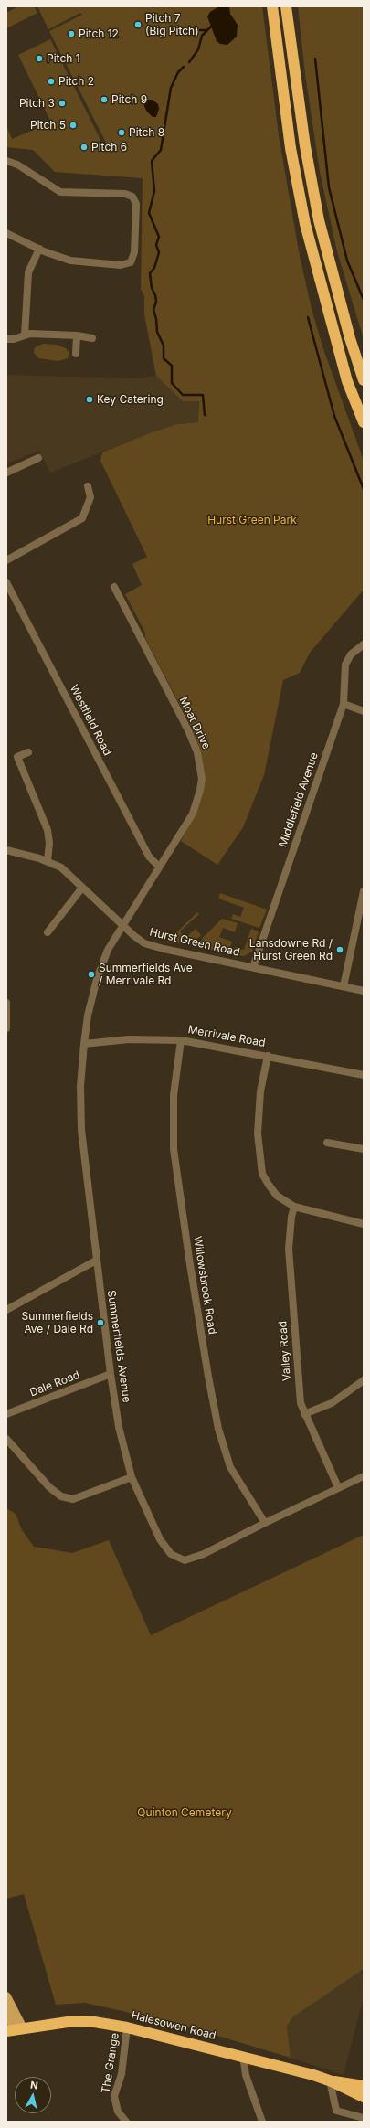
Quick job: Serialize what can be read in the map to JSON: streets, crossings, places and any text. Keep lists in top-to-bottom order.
{
  "streets": {
    "highway": ["Halesowen Road"],
    "street": [
      "Westfield Road",
      "Moat Drive",
      "Middlefield Avenue",
      "Hurst Green Road",
      "Merrivale Road",
      "Willowsbrook Road",
      "Summerfields Avenue",
      "Valley Road",
      "Dale Road",
      "The Grange"
    ]
  },
  "crossings": [
    ["Westfield Road", "Moat Drive"],
    ["Moat Drive", "Hurst Green Road"],
    ["Moat Drive", "Summerfields Avenue"],
    ["Middlefield Avenue", "Hurst Green Road"],
    ["Hurst Green Road", "Summerfields Avenue"],
    ["Merrivale Road", "Willowsbrook Road"],
    ["Merrivale Road", "Summerfields Avenue"],
    ["Willowsbrook Road", "Summerfields Avenue"],
    ["Summerfields Avenue", "Valley Road"],
    ["Summerfields Avenue", "Dale Road"],
    ["Halesowen Road", "The Grange"]
  ],
  "parks": ["Hurst Green Park", "Quinton Cemetery"],
  "places": [
    "Pitch 7 (Big Pitch)",
    "Pitch 12",
    "Pitch 1",
    "Pitch 2",
    "Pitch 9",
    "Pitch 3",
    "Pitch 5",
    "Pitch 8",
    "Pitch 6",
    "Key Catering",
    "Lansdowne Rd / Hurst Green Rd",
    "Summerfields Ave / Merrivale Rd",
    "Summerfields Ave / Dale Rd"
  ],
  "north": "top"
}
